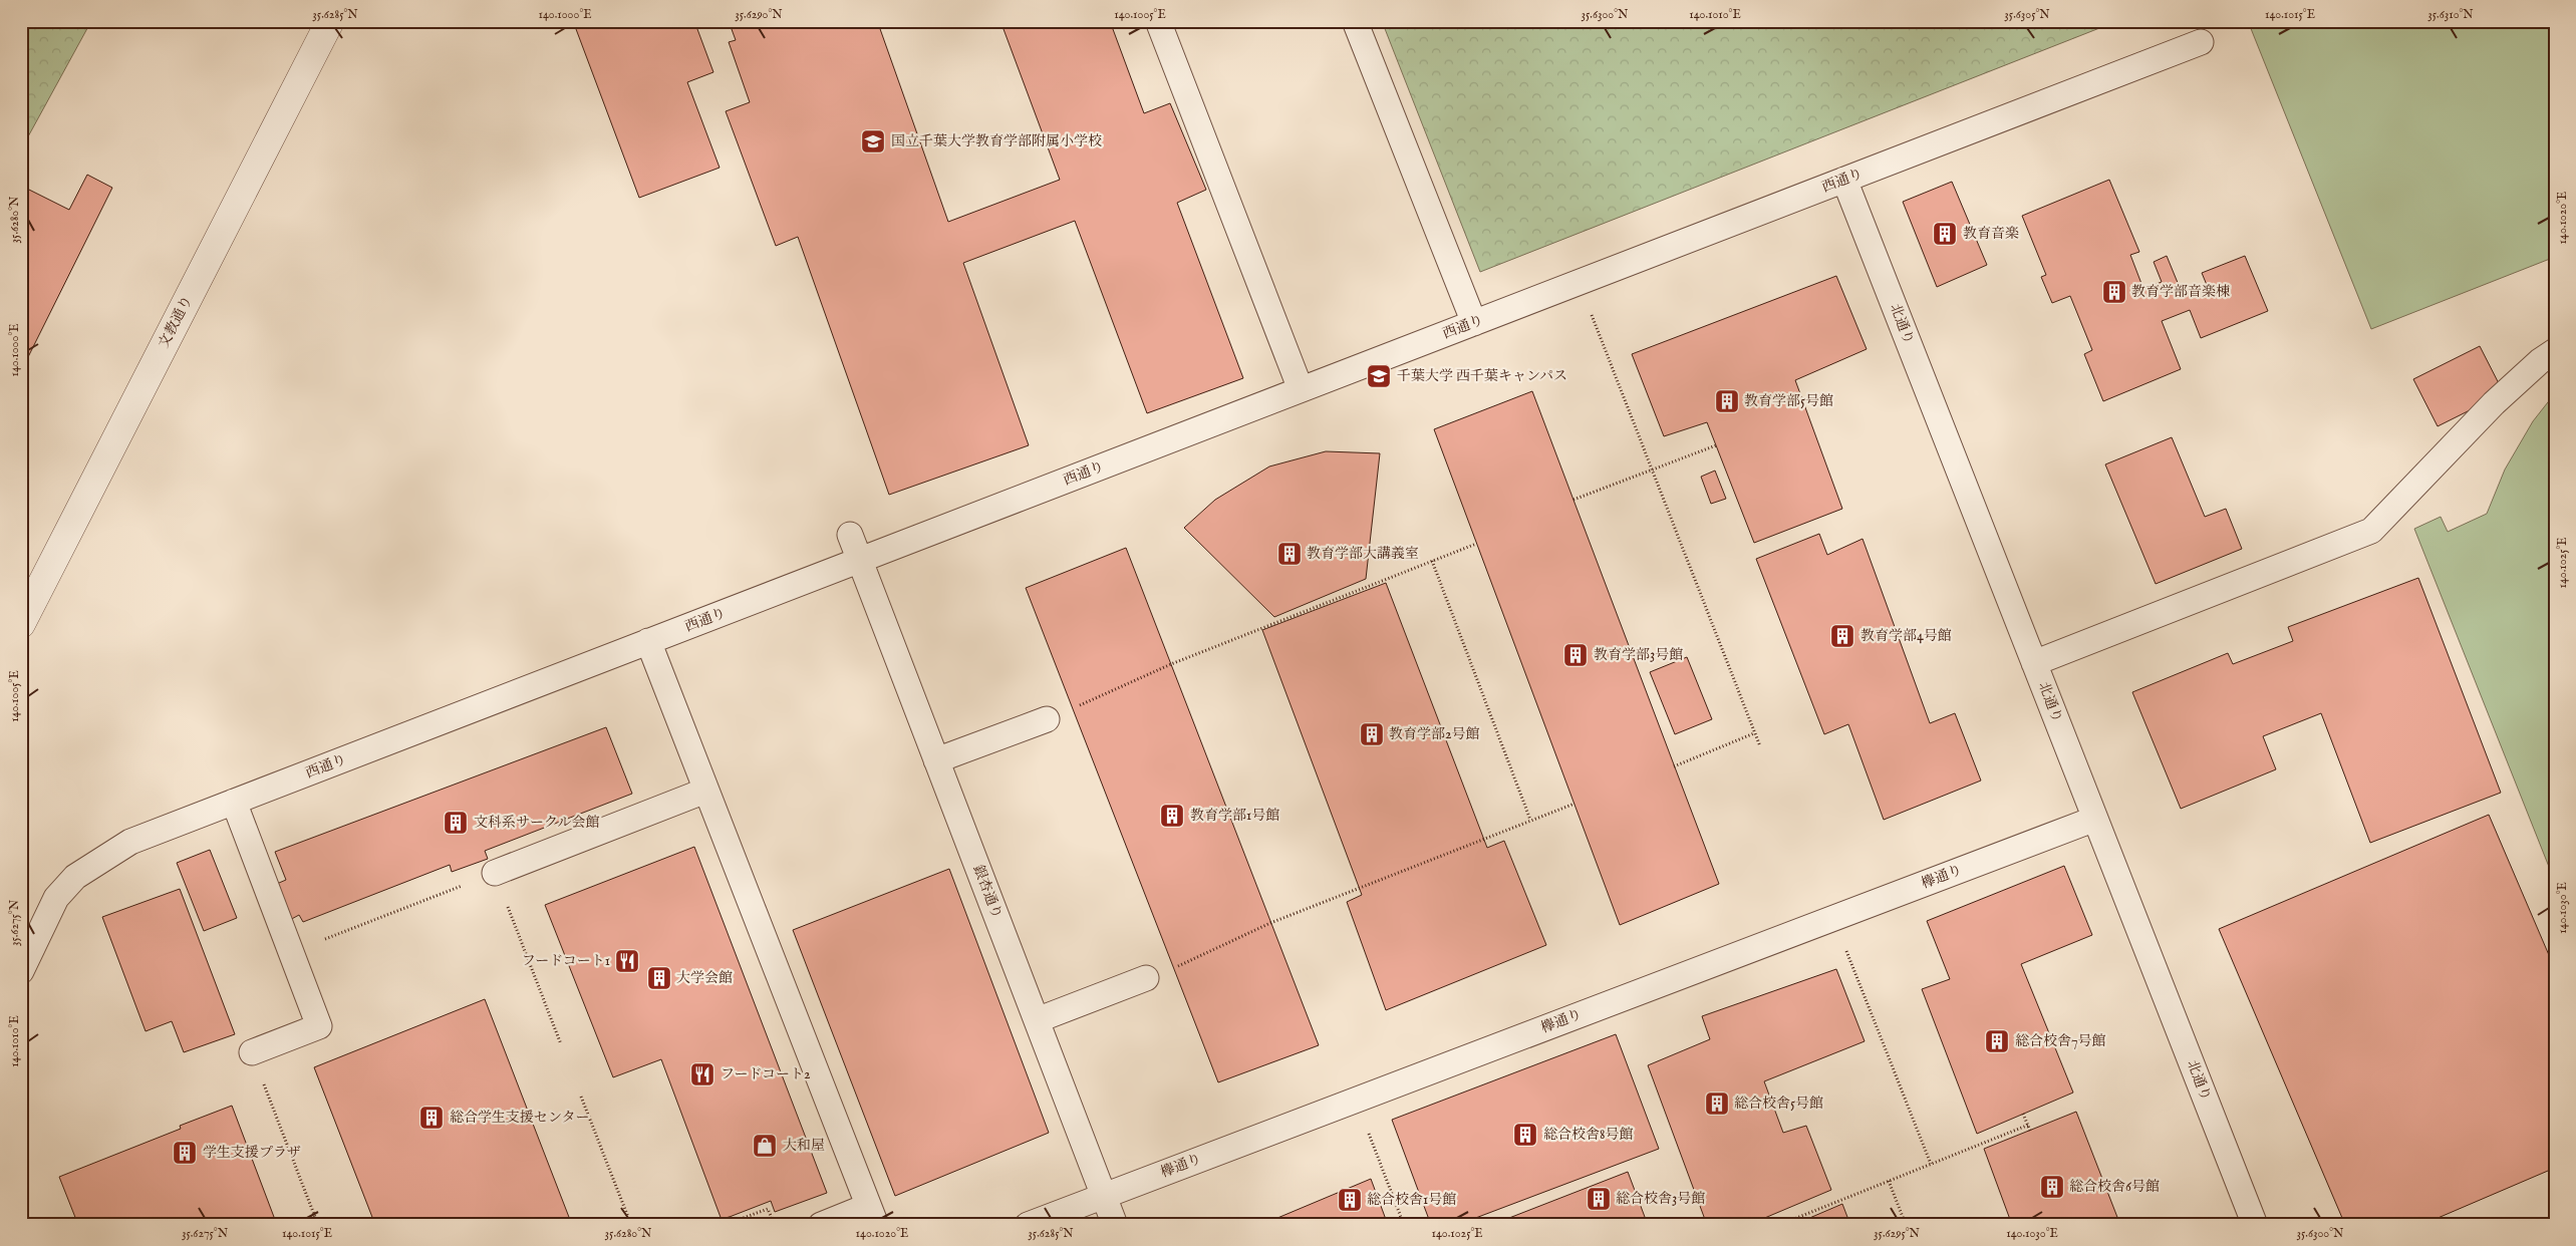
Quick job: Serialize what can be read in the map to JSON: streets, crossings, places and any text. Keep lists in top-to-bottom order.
{
  "streets": {
    "street": ["文教通り"],
    "lane": [
      "西通り",
      "北通り",
      "欅通り",
      "銀杏通り"
    ]
  },
  "crossings": [
    ["西通り", "北通り"],
    ["西通り", "銀杏通り"],
    ["北通り", "欅通り"],
    ["欅通り", "銀杏通り"]
  ],
  "places": {
    "school or university": ["国立千葉大学教育学部附属小学校", "千葉大学 西千葉キャンパス"],
    "building": [
      "教育音楽",
      "教育学部音楽棟",
      "教育学部5号館",
      "教育学部大講義室",
      "教育学部4号館",
      "教育学部3号館",
      "教育学部2号館",
      "教育学部1号館",
      "文科系サークル会館",
      "大学会館",
      "総合校舎7号館",
      "総合校舎5号館",
      "総合学生支援センター",
      "総合校舎8号館",
      "学生支援プラザ",
      "総合校舎6号館",
      "総合校舎3号館",
      "総合校舎1号館"
    ],
    "restaurant": ["フードコート1", "フードコート2"],
    "shop": ["大和屋"]
  },
  "coordinates": [
    "35.6285°N",
    "140.1000°E",
    "35.6290°N",
    "140.1005°E",
    "35.6300°N",
    "140.1010°E",
    "35.6305°N",
    "140.1015°E",
    "35.6310°N",
    "140.1020°E",
    "35.6280°N",
    "140.1025°E",
    "140.1030°E",
    "35.6275°N",
    "35.6295°N"
  ]
}
